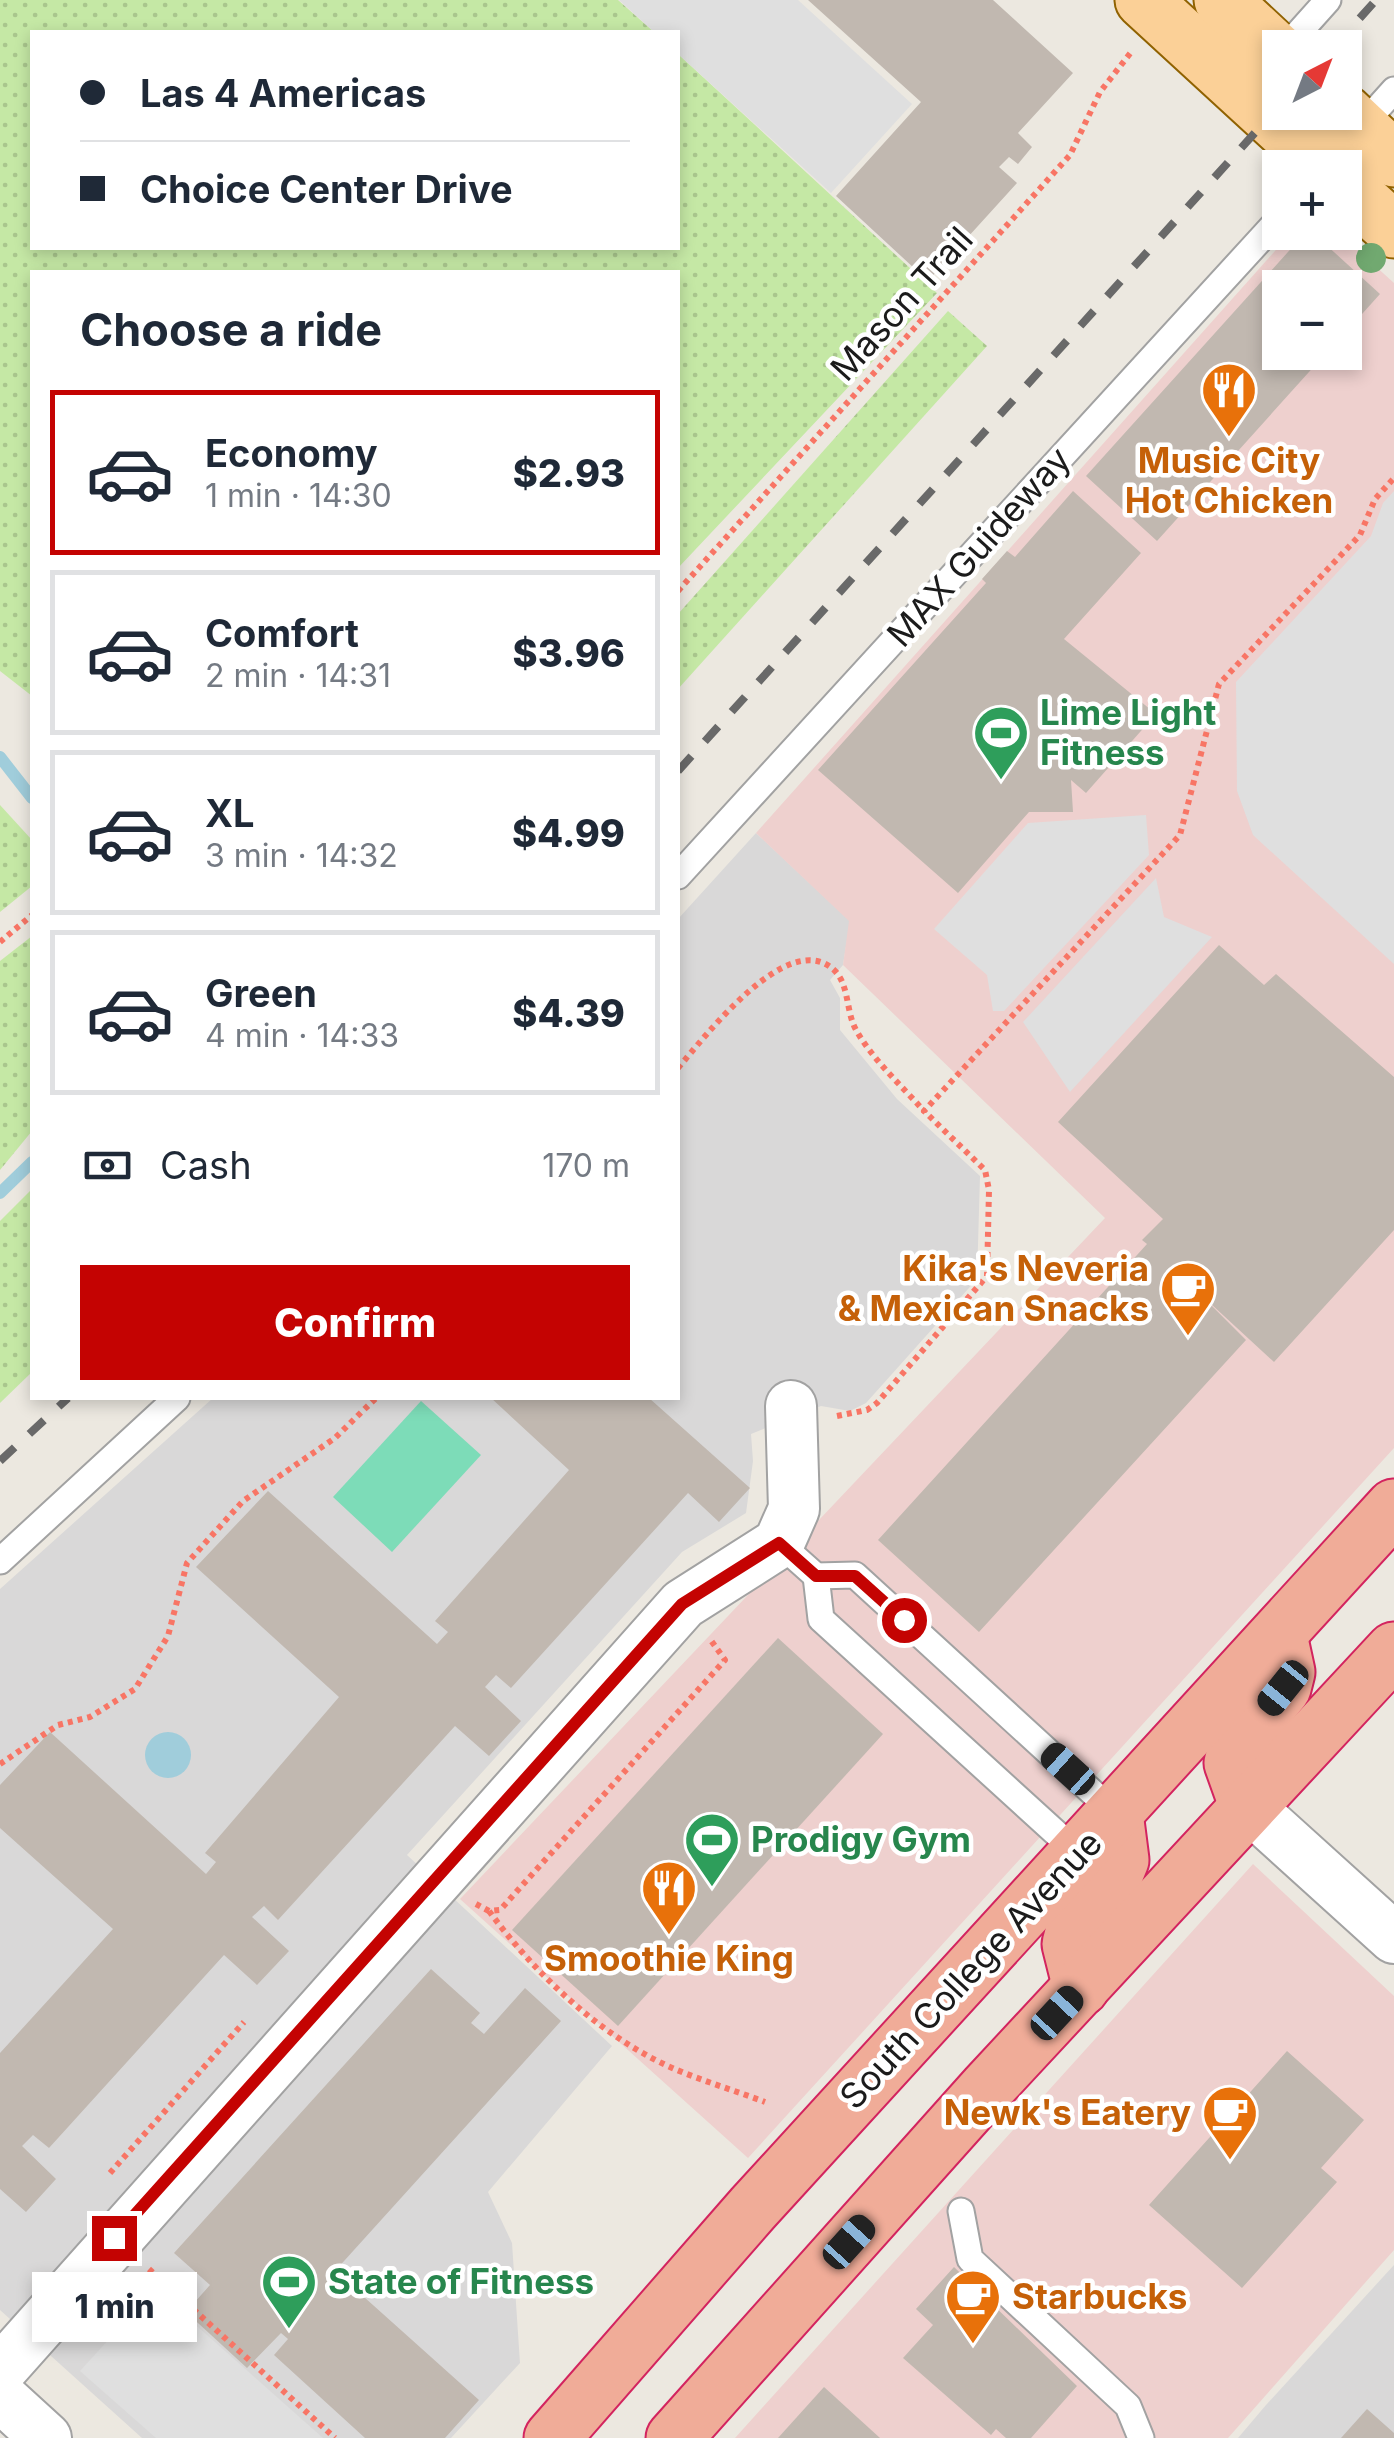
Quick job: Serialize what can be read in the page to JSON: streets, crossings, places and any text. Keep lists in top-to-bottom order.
{
  "streets": {
    "highway": ["South College Avenue"],
    "lane": ["MAX Guideway"],
    "path": ["Mason Trail"]
  },
  "places": {
    "restaurant": ["Music City Hot Chicken", "Smoothie King"],
    "sports": ["Lime Light Fitness", "Prodigy Gym", "State of Fitness"],
    "cafe": ["Kika's Neveria & Mexican Snacks", "Newk's Eatery", "Starbucks"]
  },
  "north": "top right",
  "page": {
    "map_buttons": ["+", "−"],
    "banner": ["Las 4 Americas", "Choice Center Drive"],
    "heading": "Choose a ride",
    "list": [
      {
        "name": "Economy",
        "note": "1 min · 14:30",
        "value": "$2.93"
      },
      {
        "name": "Comfort",
        "note": "2 min · 14:31",
        "value": "$3.96"
      },
      {
        "name": "XL",
        "note": "3 min · 14:32",
        "value": "$4.99"
      },
      {
        "name": "Green",
        "note": "4 min · 14:33",
        "value": "$4.39"
      }
    ],
    "pay": ["Cash", "170 m"],
    "buttons": "Confirm",
    "bubble": "1 min"
  }
}
